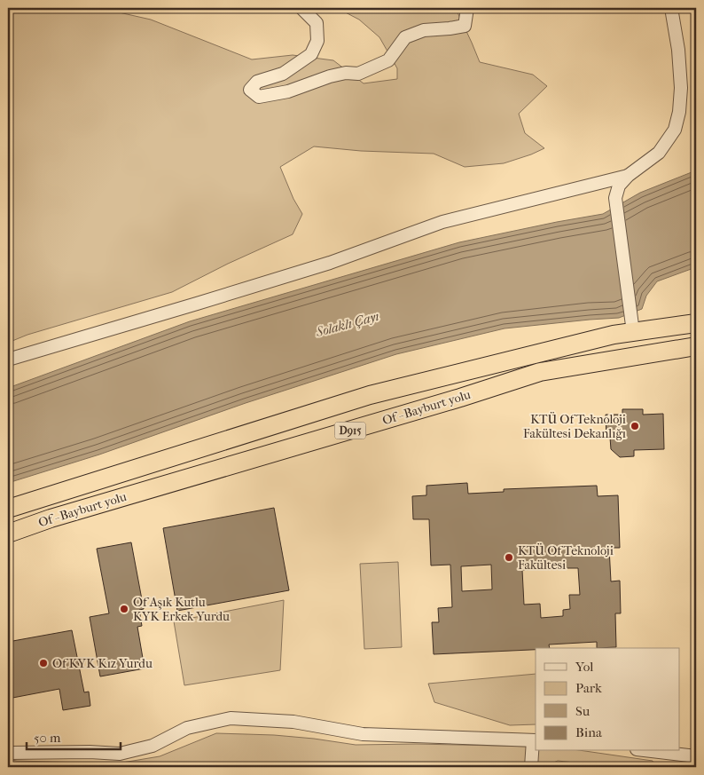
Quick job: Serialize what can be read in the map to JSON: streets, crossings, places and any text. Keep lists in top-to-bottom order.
{
  "streets": {
    "highway": ["Of - Bayburt yolu", "D915"]
  },
  "water": ["Solaklı Çayı"],
  "places": [
    "KTÜ Of Teknoloji Fakültesi Dekanlığı",
    "KTÜ Of Teknoloji Fakültesi",
    "Of Aşık Kutlu KYK Erkek Yurdu",
    "Of KYK Kız Yurdu"
  ],
  "legend": [
    "Yol",
    "Park",
    "Su",
    "Bina"
  ],
  "scale_bar": "50 m"
}
